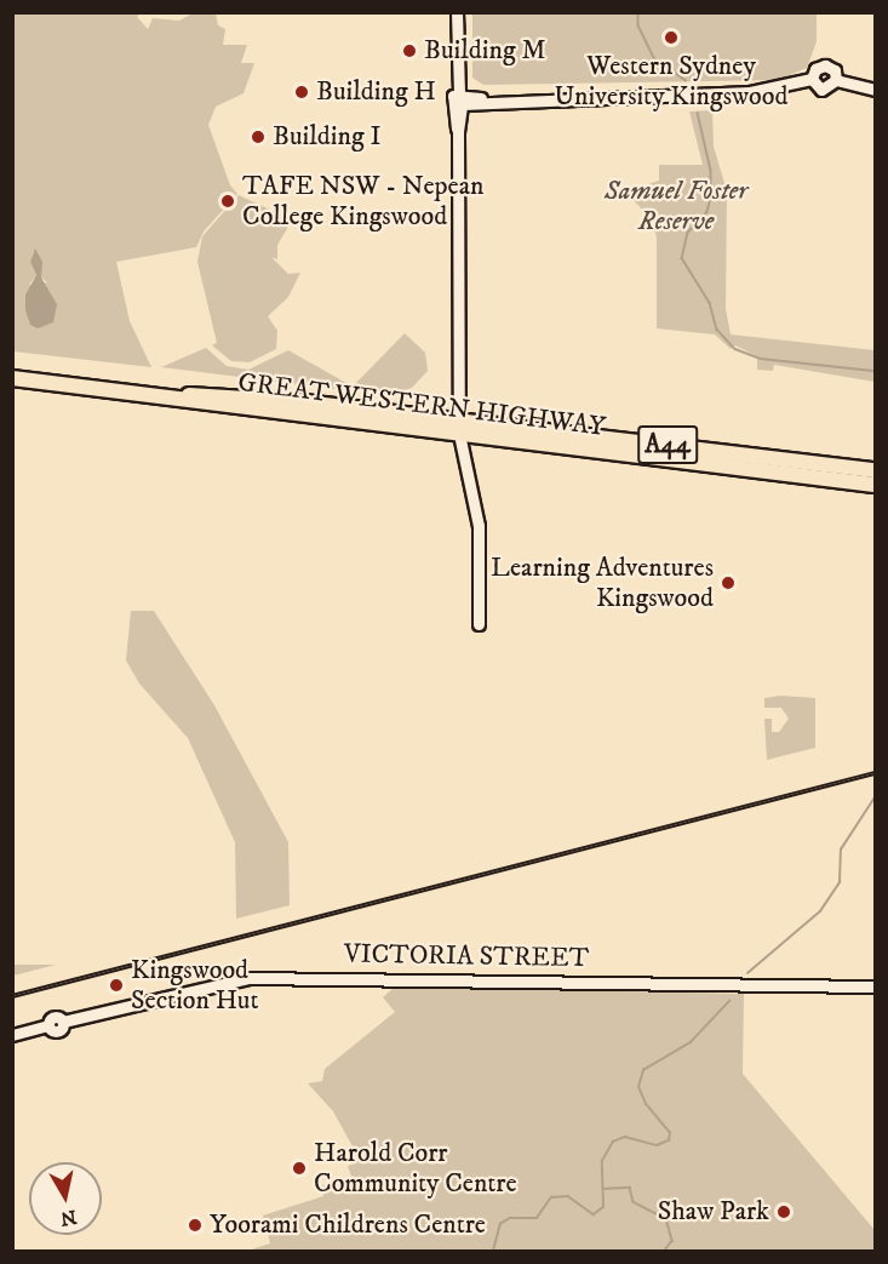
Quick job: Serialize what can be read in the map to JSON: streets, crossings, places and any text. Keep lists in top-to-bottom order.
{
  "streets": {
    "highway": ["GREAT WESTERN HIGHWAY", "A44"],
    "street": ["VICTORIA STREET"]
  },
  "parks": ["Samuel Foster Reserve"],
  "places": [
    "Western Sydney University Kingswood",
    "Building M",
    "Building H",
    "Building I",
    "TAFE NSW - Nepean College Kingswood",
    "Learning Adventures Kingswood",
    "Kingswood Section Hut",
    "Harold Corr Community Centre",
    "Shaw Park",
    "Yoorami Childrens Centre"
  ],
  "north": "bottom"
}
